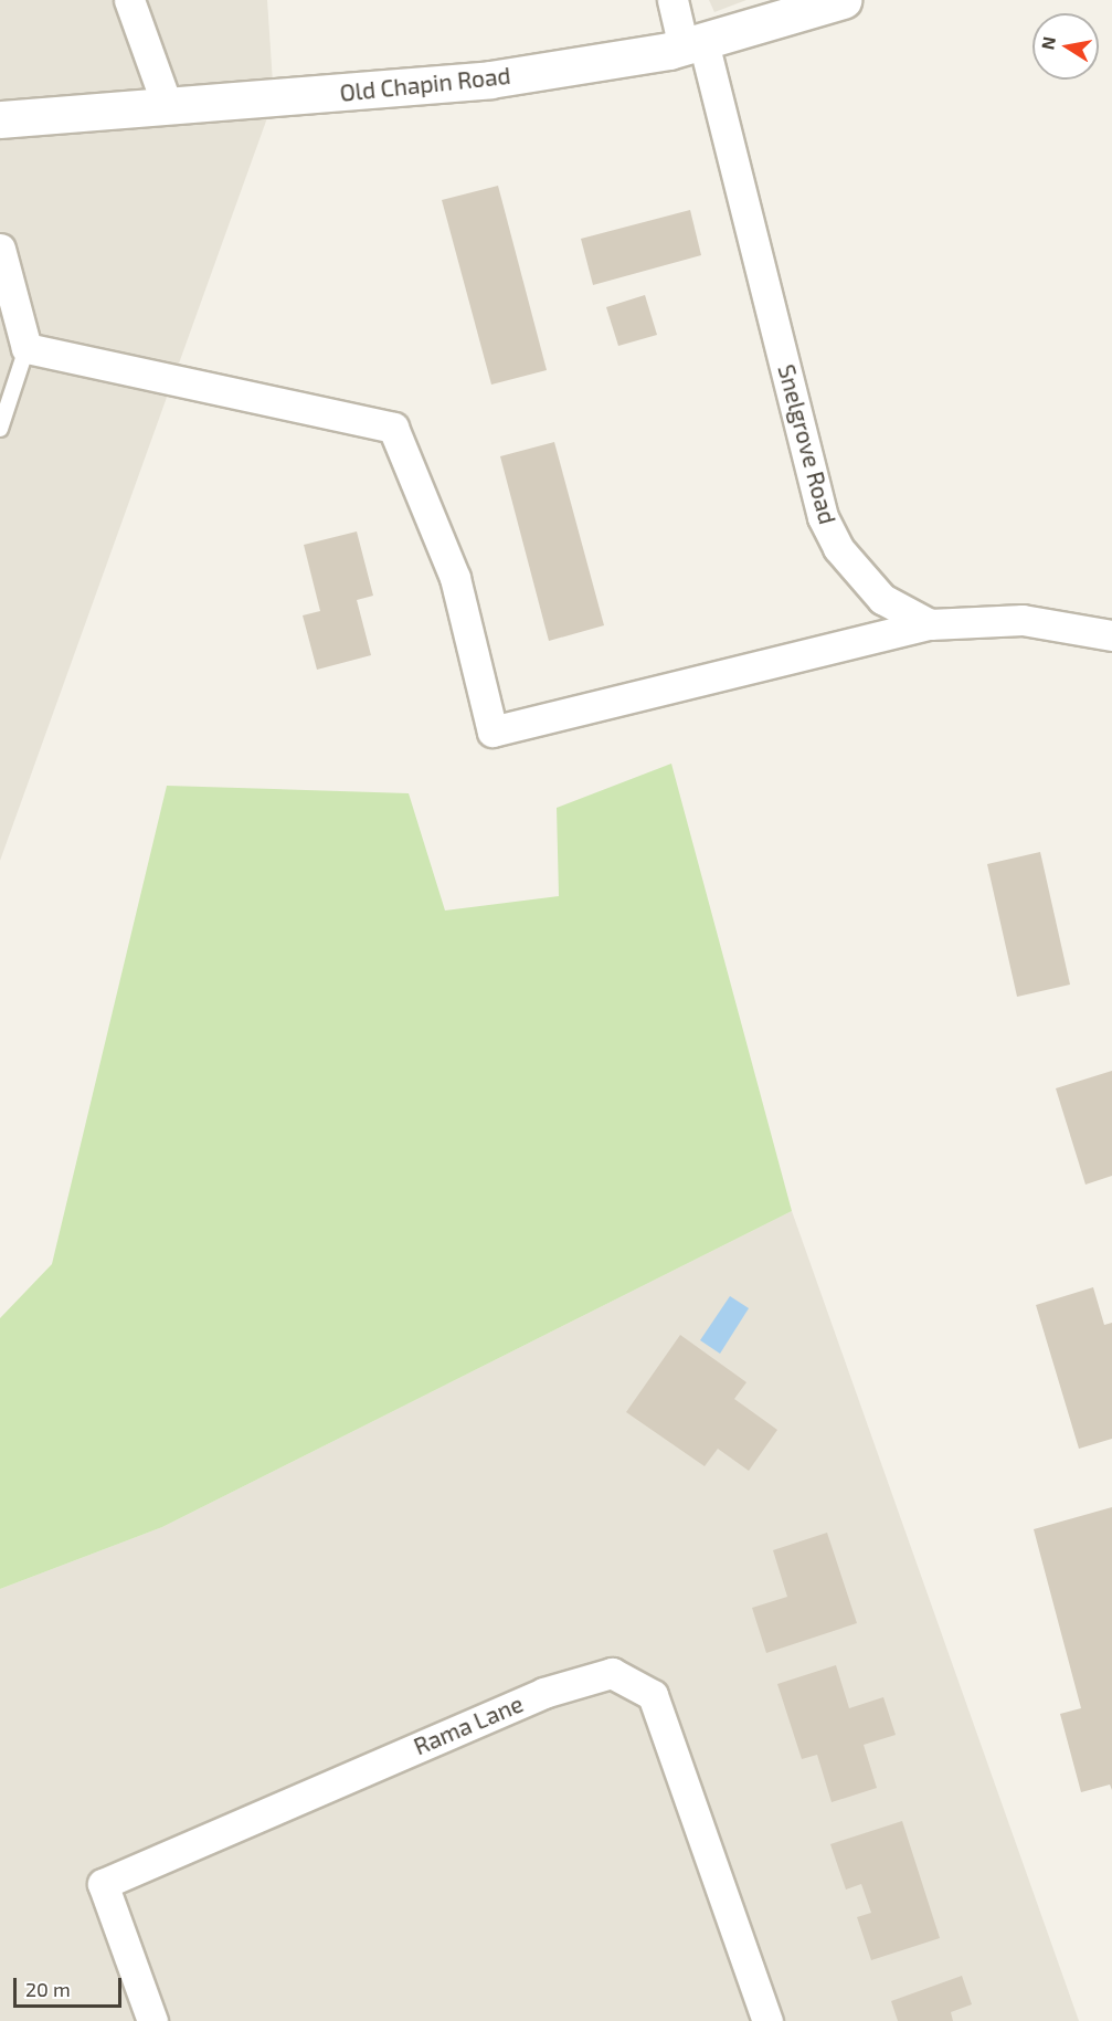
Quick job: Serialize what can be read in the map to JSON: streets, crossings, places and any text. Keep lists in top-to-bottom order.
{
  "streets": {
    "street": ["Old Chapin Road", "Snelgrove Road", "Rama Lane"]
  },
  "crossings": [
    ["Old Chapin Road", "Snelgrove Road"]
  ],
  "scale_bar": "20 m",
  "north": "left"
}
